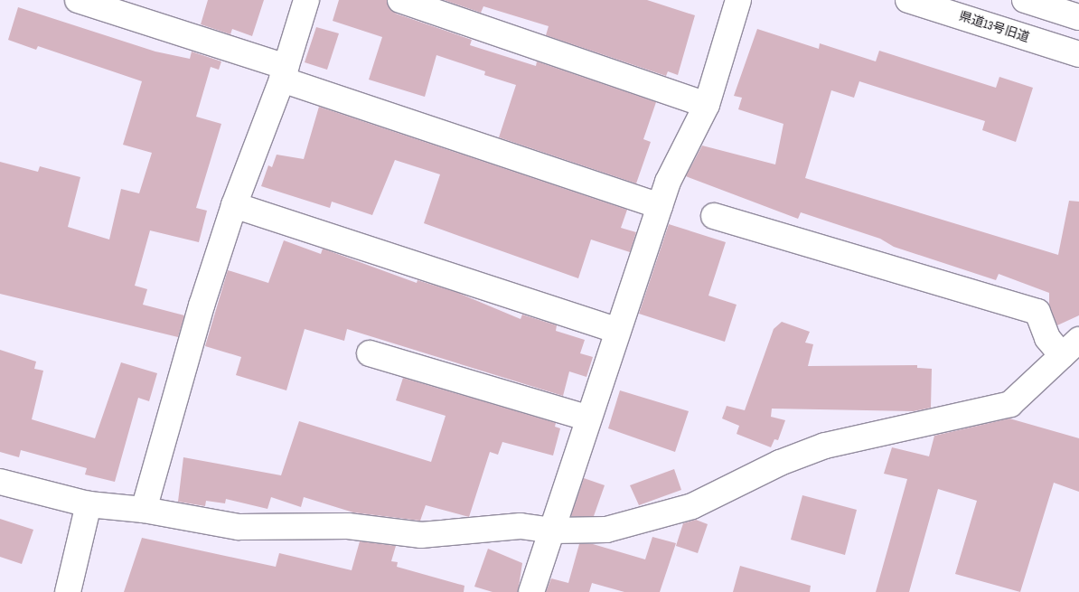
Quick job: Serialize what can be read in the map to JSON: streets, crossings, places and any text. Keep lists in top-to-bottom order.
{
  "streets": {
    "street": ["県道13号旧道"]
  }
}
